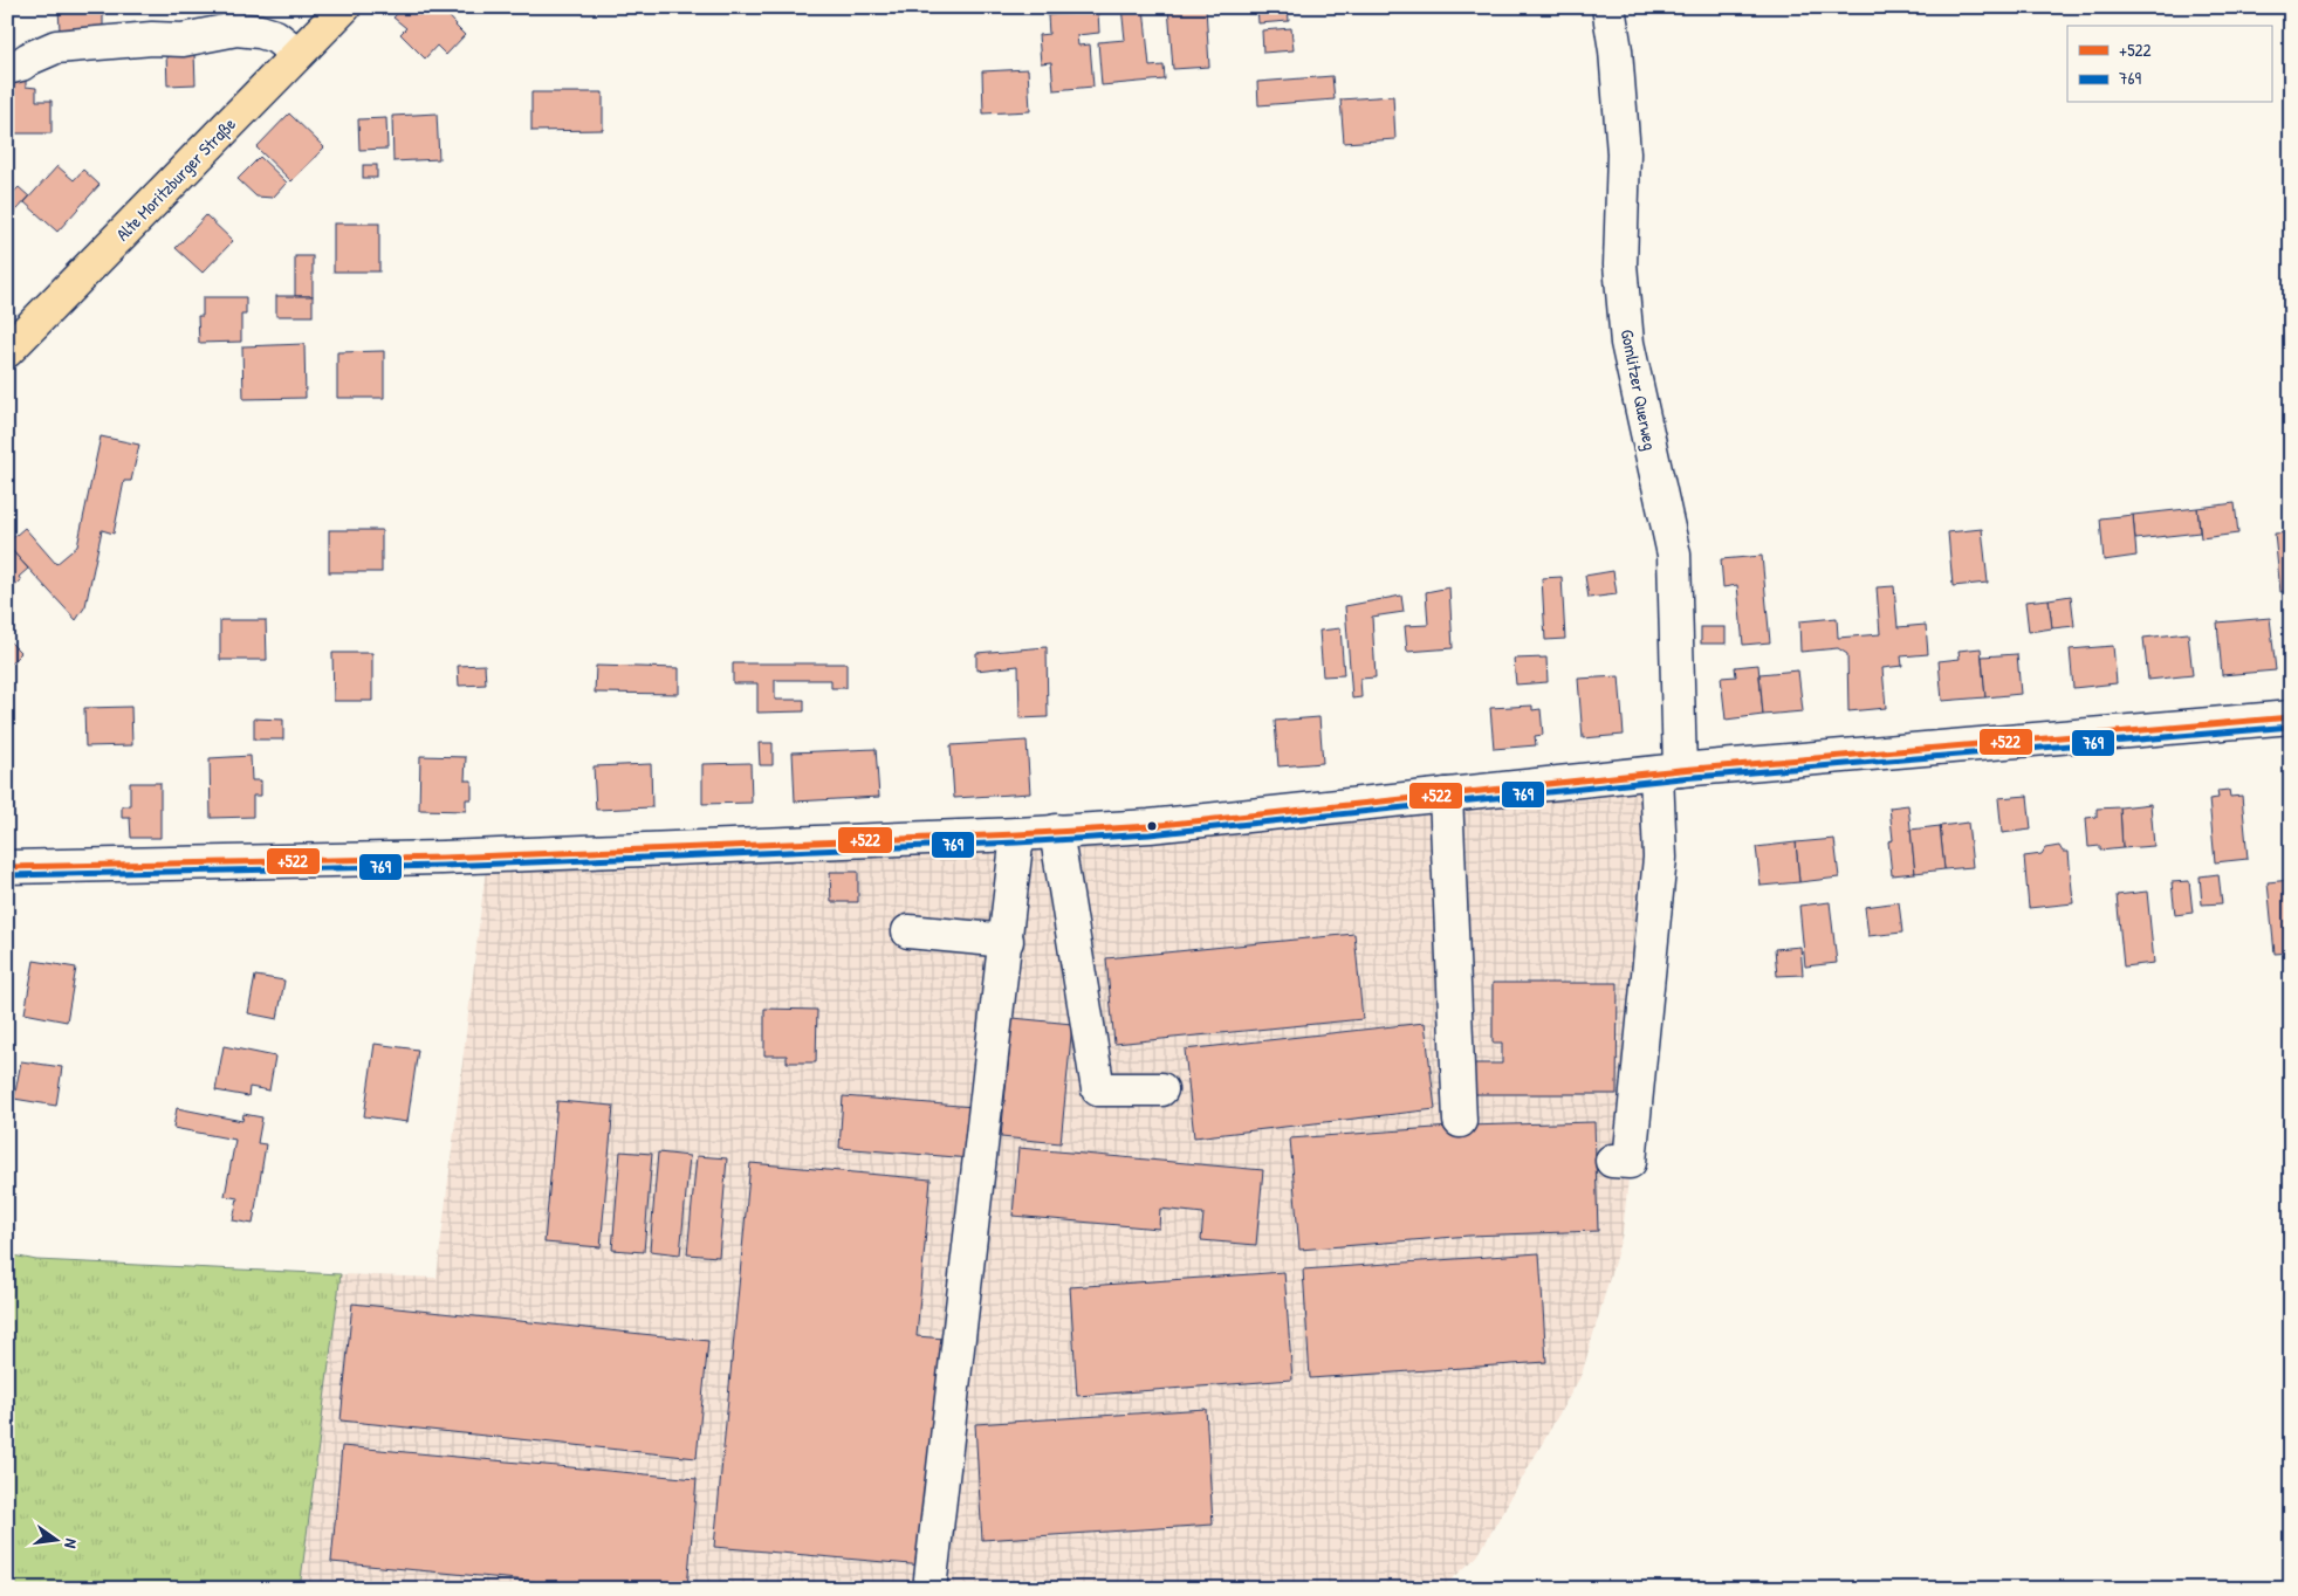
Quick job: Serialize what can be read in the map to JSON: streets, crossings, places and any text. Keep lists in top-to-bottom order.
{
  "streets": {
    "main road": ["Alte Moritzburger Straße"],
    "street": ["Gomlitzer Querweg"]
  },
  "lines": ["transit line +522", "transit line 769"],
  "legend": ["+522", "769"],
  "north": "right"
}
